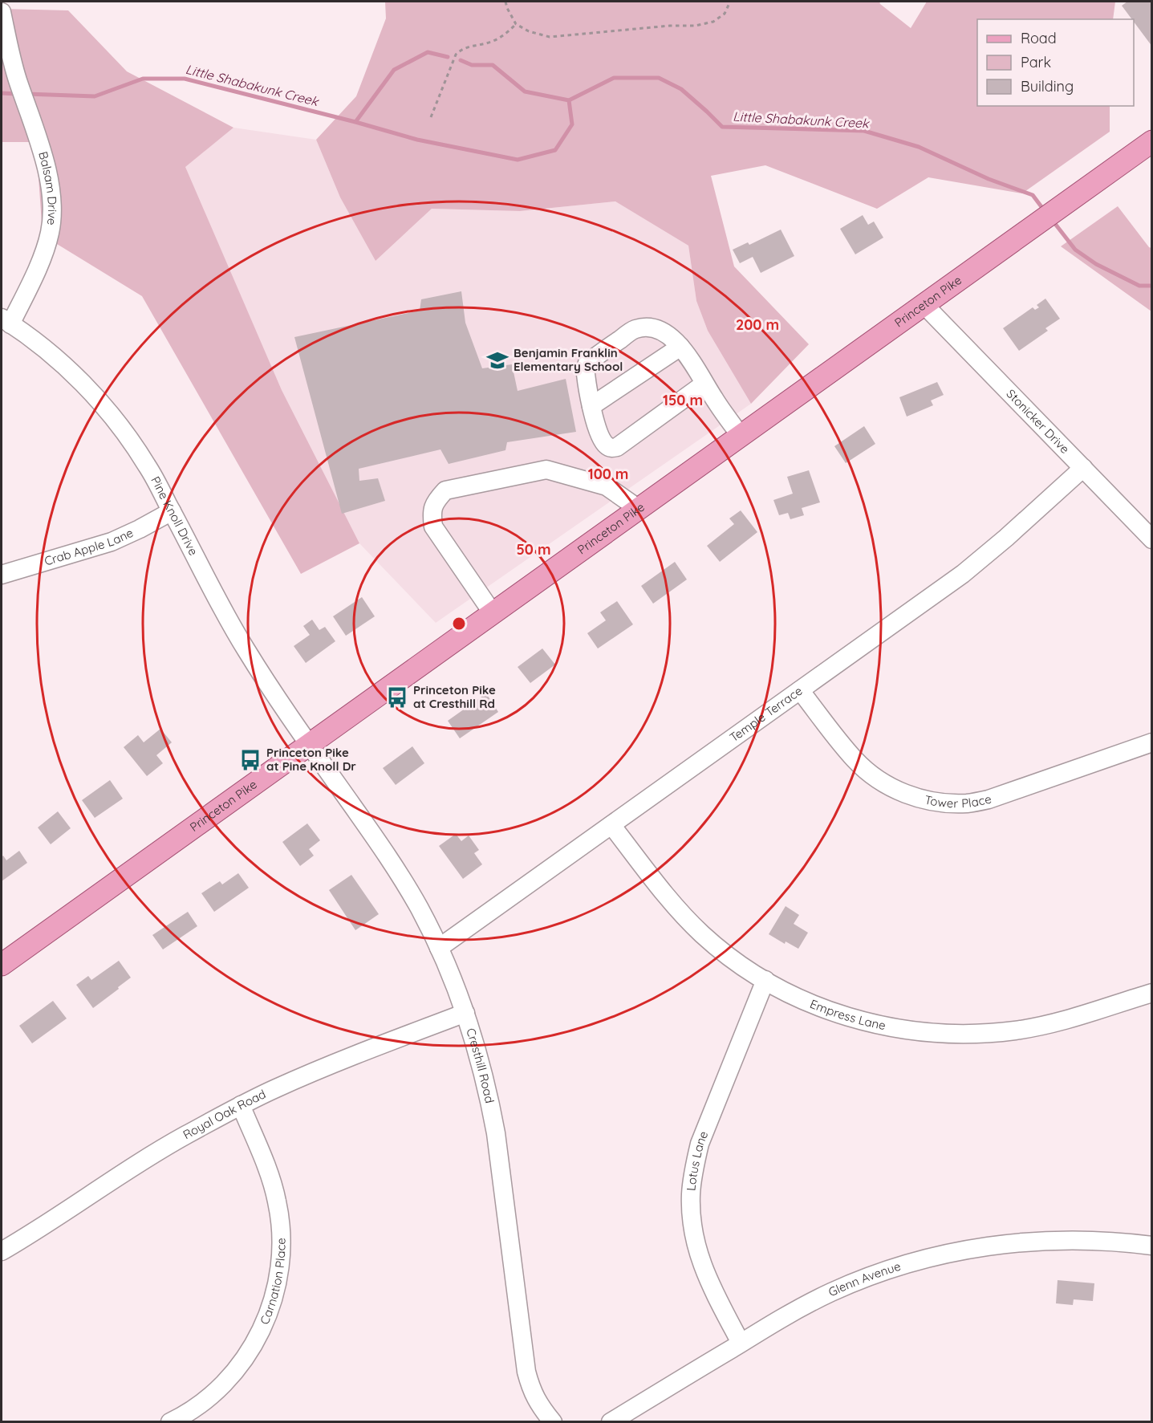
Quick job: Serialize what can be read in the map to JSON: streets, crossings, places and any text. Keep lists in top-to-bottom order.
{
  "streets": {
    "main road": ["Princeton Pike"],
    "street": [
      "Balsam Drive",
      "Stonicker Drive",
      "Pine Knoll Drive",
      "Crab Apple Lane",
      "Temple Terrace",
      "Tower Place",
      "Empress Lane",
      "Cresthill Road",
      "Royal Oak Road",
      "Lotus Lane",
      "Carnation Place",
      "Glenn Avenue"
    ]
  },
  "crossings": [
    ["Balsam Drive", "Pine Knoll Drive"],
    ["Princeton Pike", "Stonicker Drive"],
    ["Princeton Pike", "Pine Knoll Drive"],
    ["Princeton Pike", "Cresthill Road"],
    ["Stonicker Drive", "Temple Terrace"],
    ["Pine Knoll Drive", "Crab Apple Lane"],
    ["Pine Knoll Drive", "Cresthill Road"],
    ["Temple Terrace", "Tower Place"],
    ["Temple Terrace", "Empress Lane"],
    ["Temple Terrace", "Cresthill Road"],
    ["Empress Lane", "Lotus Lane"],
    ["Cresthill Road", "Royal Oak Road"],
    ["Royal Oak Road", "Carnation Place"],
    ["Lotus Lane", "Glenn Avenue"]
  ],
  "water": ["Little Shabakunk Creek"],
  "places": {
    "school or university": ["Benjamin Franklin Elementary School"],
    "bus stop": ["Princeton Pike at Cresthill Rd", "Princeton Pike at Pine Knoll Dr"]
  },
  "legend": ["Road", "Park", "Building"],
  "rings": [
    "200 m",
    "150 m",
    "100 m",
    "50 m"
  ]
}
